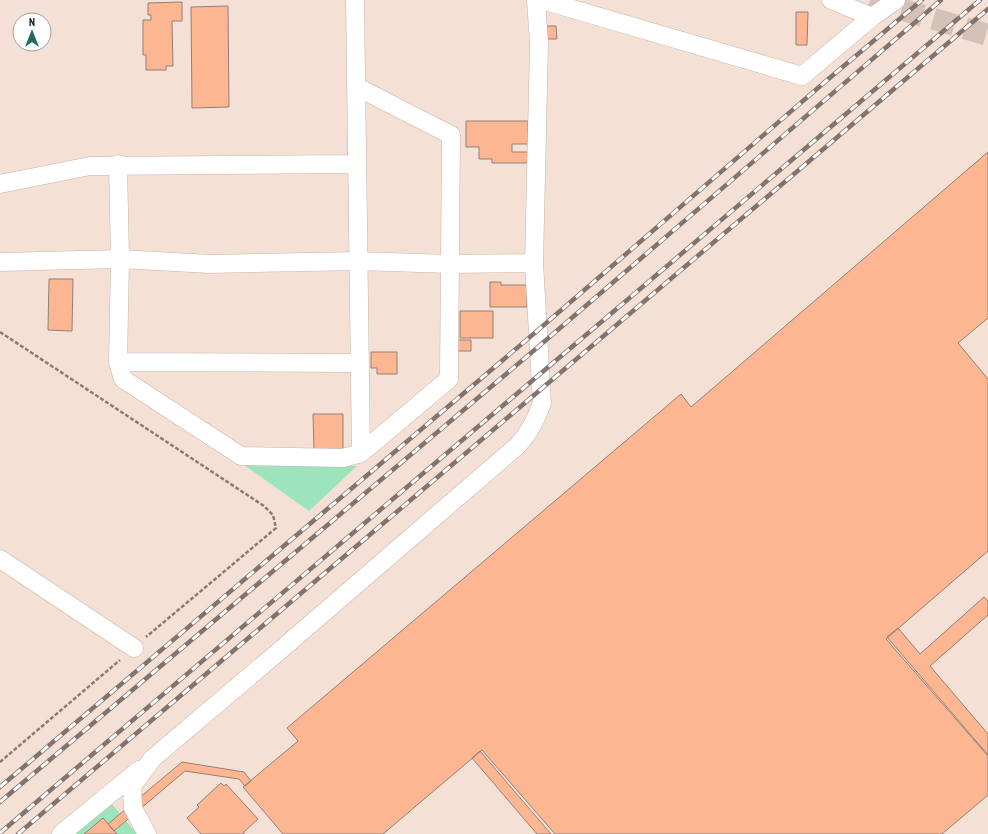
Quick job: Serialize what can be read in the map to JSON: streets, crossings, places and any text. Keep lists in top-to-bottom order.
{
  "north": "top"
}
